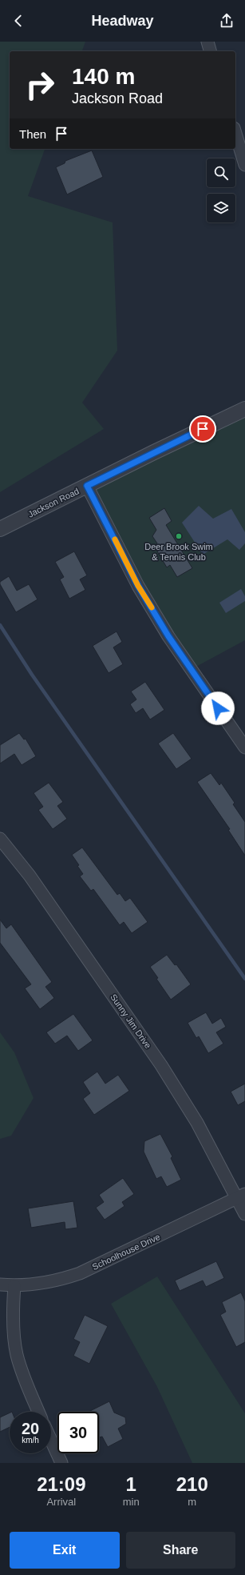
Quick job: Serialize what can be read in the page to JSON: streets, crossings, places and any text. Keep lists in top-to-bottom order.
{
  "streets": {
    "street": ["Jackson Road", "Sunny Jim Drive", "Schoolhouse Drive"]
  },
  "crossings": [
    ["Sunny Jim Drive", "Schoolhouse Drive"]
  ],
  "places": ["Deer Brook Swim & Tennis Club"],
  "page": {
    "header": "Headway",
    "turn": ["140 m", "Jackson Road"],
    "then": "Then",
    "speed": "20 km/h",
    "limit": "30",
    "eta": [
      "21:09",
      "Arrival",
      "1",
      "min",
      "210",
      "m"
    ],
    "buttons": ["Exit", "Share"]
  }
}
